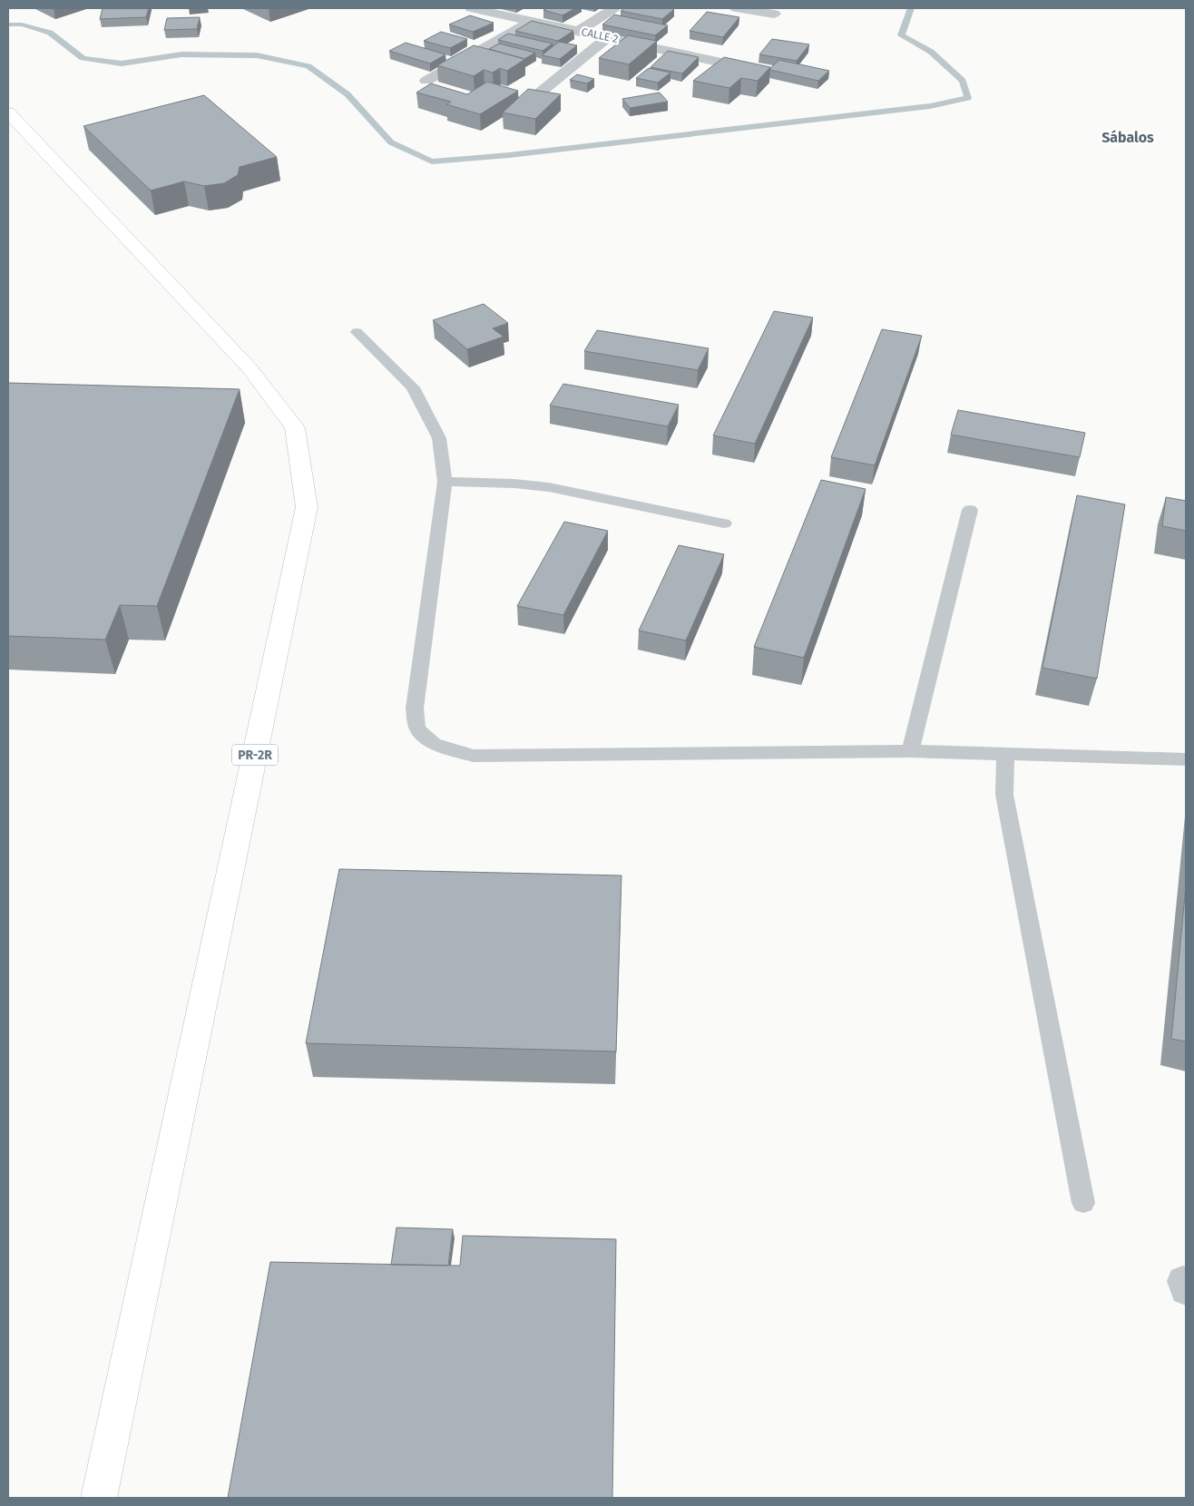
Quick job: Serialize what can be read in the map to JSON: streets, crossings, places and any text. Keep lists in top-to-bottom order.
{
  "streets": {
    "main road": ["PR-2R"],
    "street": ["CALLE 2"]
  },
  "districts": ["Sábalos"]
}
